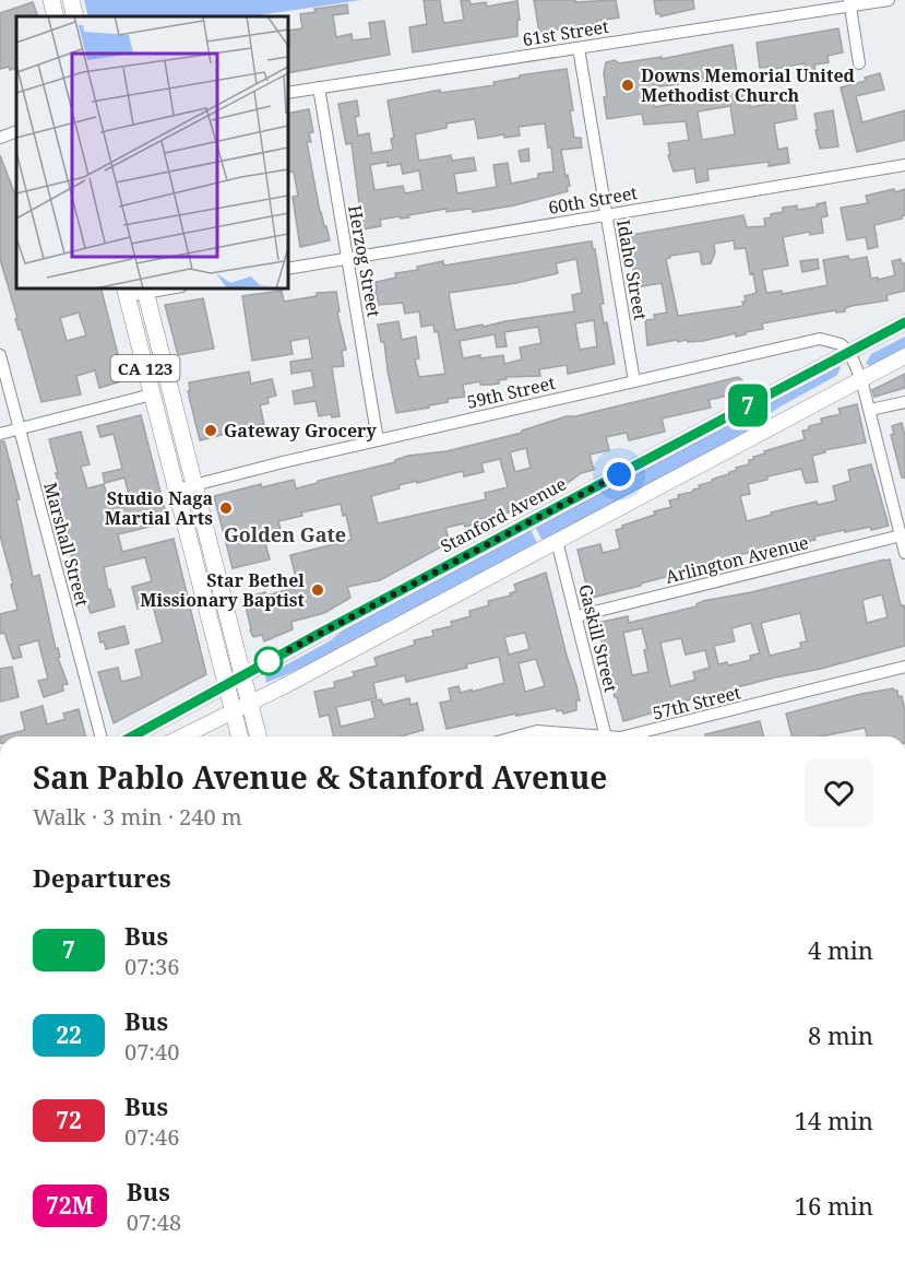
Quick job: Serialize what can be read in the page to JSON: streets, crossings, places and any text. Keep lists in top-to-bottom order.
{
  "streets": {
    "main road": ["CA 123", "Stanford Avenue"],
    "street": [
      "61st Street",
      "60th Street",
      "Herzog Street",
      "Idaho Street",
      "59th Street",
      "Marshall Street",
      "Arlington Avenue",
      "Gaskill Street",
      "57th Street"
    ]
  },
  "crossings": [
    ["61st Street", "Herzog Street"],
    ["61st Street", "Idaho Street"],
    ["60th Street", "Herzog Street"],
    ["60th Street", "Idaho Street"],
    ["Herzog Street", "59th Street"],
    ["Idaho Street", "59th Street"],
    ["CA 123", "59th Street"],
    ["CA 123", "Stanford Avenue"],
    ["59th Street", "Stanford Avenue"],
    ["Arlington Avenue", "Gaskill Street"]
  ],
  "districts": ["Golden Gate"],
  "places": [
    "Downs Memorial United Methodist Church",
    "Gateway Grocery",
    "Studio Naga Martial Arts",
    "Star Bethel Missionary Baptist"
  ],
  "lines": ["bus line 7"],
  "page": {
    "on_map": "7",
    "heading": [
      ["San Pablo Avenue & Stanford Avenue", "Walk · 3 min · 240 m"],
      "Departures"
    ],
    "list": [
      {
        "mark": "7",
        "name": "Bus",
        "note": "07:36",
        "value": "4 min"
      },
      {
        "mark": "22",
        "name": "Bus",
        "note": "07:40",
        "value": "8 min"
      },
      {
        "mark": "72",
        "name": "Bus",
        "note": "07:46",
        "value": "14 min"
      },
      {
        "mark": "72M",
        "name": "Bus",
        "note": "07:48",
        "value": "16 min"
      }
    ]
  }
}
